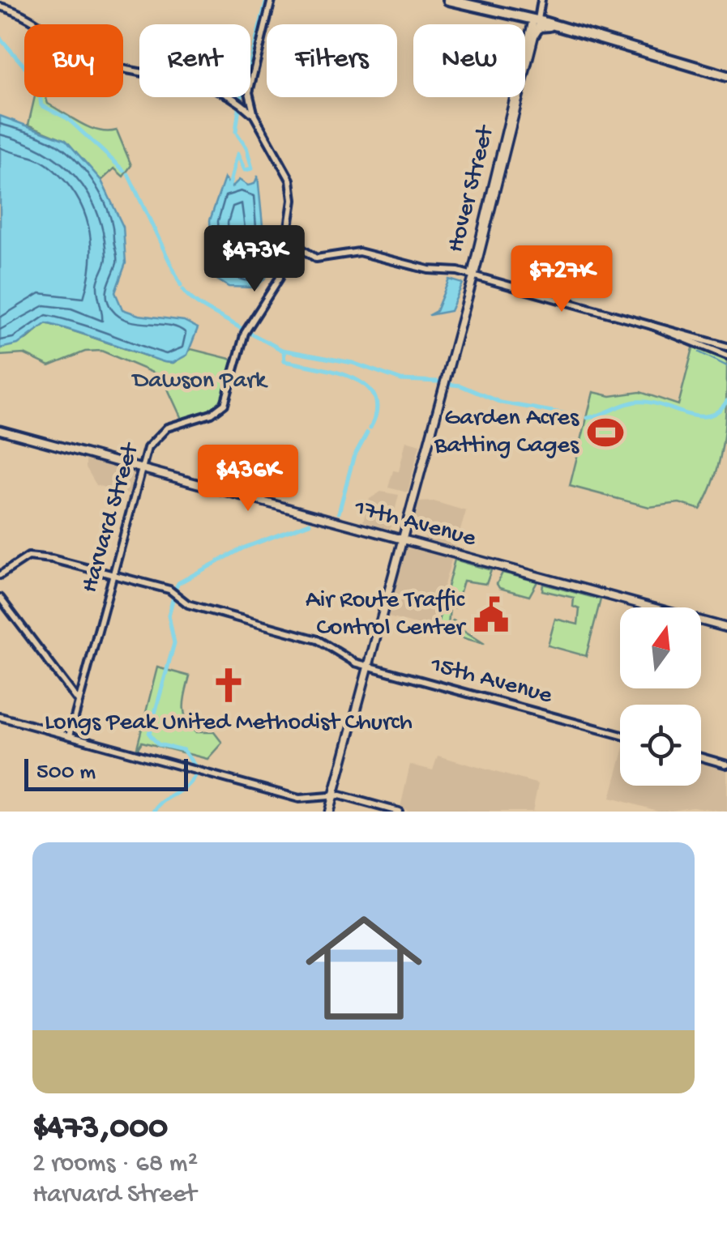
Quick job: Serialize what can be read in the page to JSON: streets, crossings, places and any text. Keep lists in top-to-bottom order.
{
  "streets": {
    "main road": ["Hover Street", "17th Avenue"],
    "street": ["Harvard Street", "15th Avenue"]
  },
  "crossings": [
    ["Hover Street", "17th Avenue"],
    ["Hover Street", "15th Avenue"],
    ["Harvard Street", "17th Avenue"],
    ["Harvard Street", "15th Avenue"]
  ],
  "parks": ["Dawson Park"],
  "places": {
    "sports": ["Garden Acres Batting Cages"],
    "public building": ["Air Route Traffic Control Center"],
    "church": ["Longs Peak United Methodist Church"]
  },
  "scale_bar": "500 m",
  "north": "top",
  "page": {
    "chip": [
      "Buy",
      "Rent",
      "Filters",
      "New"
    ],
    "price": ["$473K", "$727K", "$436K"],
    "scale": "500 m",
    "list": [
      {
        "name": "$473,000",
        "note": "2 rooms · 68 m² · Harvard Street"
      }
    ]
  }
}
